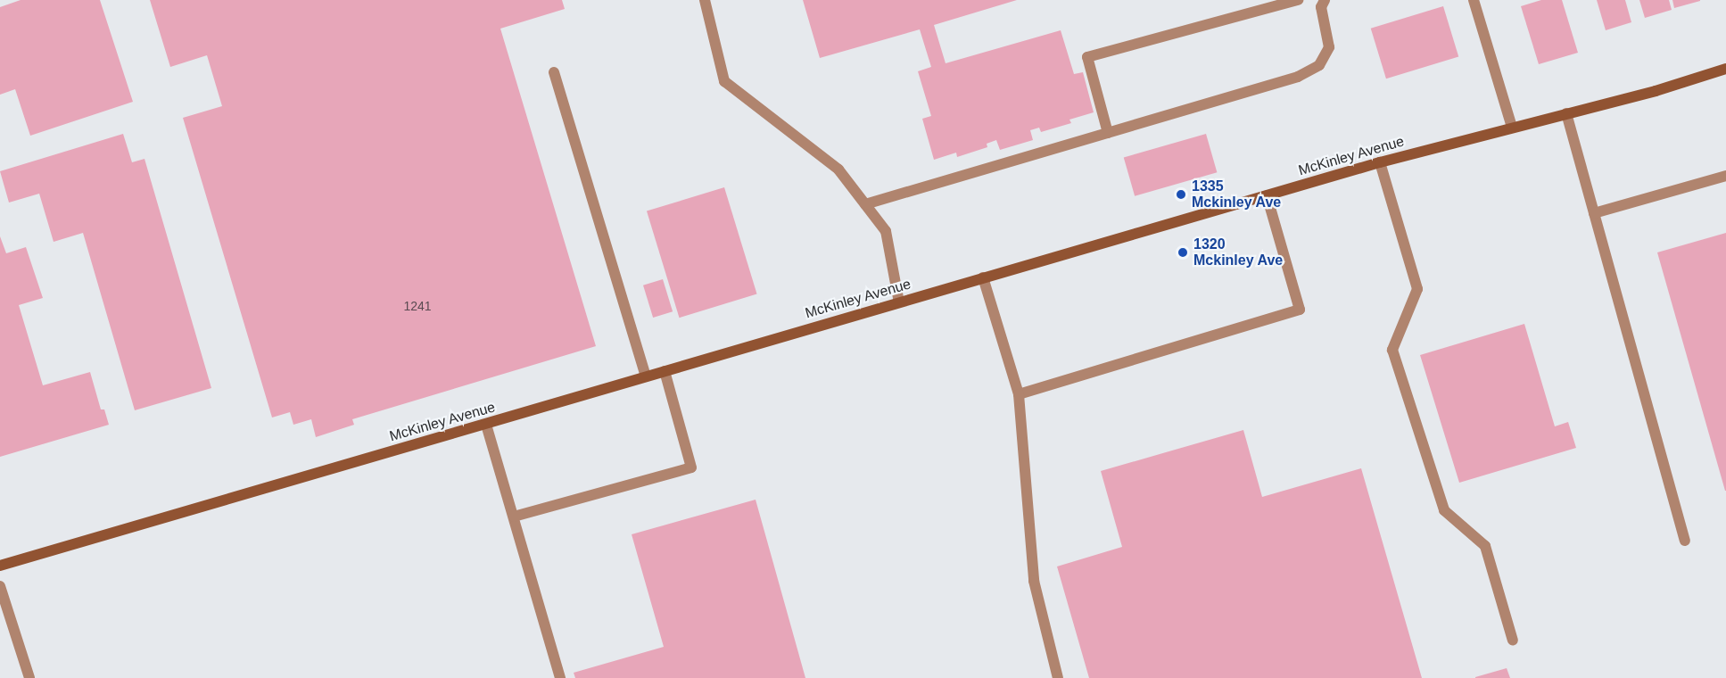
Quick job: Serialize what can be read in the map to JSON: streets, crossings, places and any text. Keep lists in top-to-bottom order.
{
  "streets": {
    "main road": ["McKinley Avenue"]
  },
  "places": ["1335 Mckinley Ave", "1320 Mckinley Ave"],
  "house_numbers": ["1241"]
}
